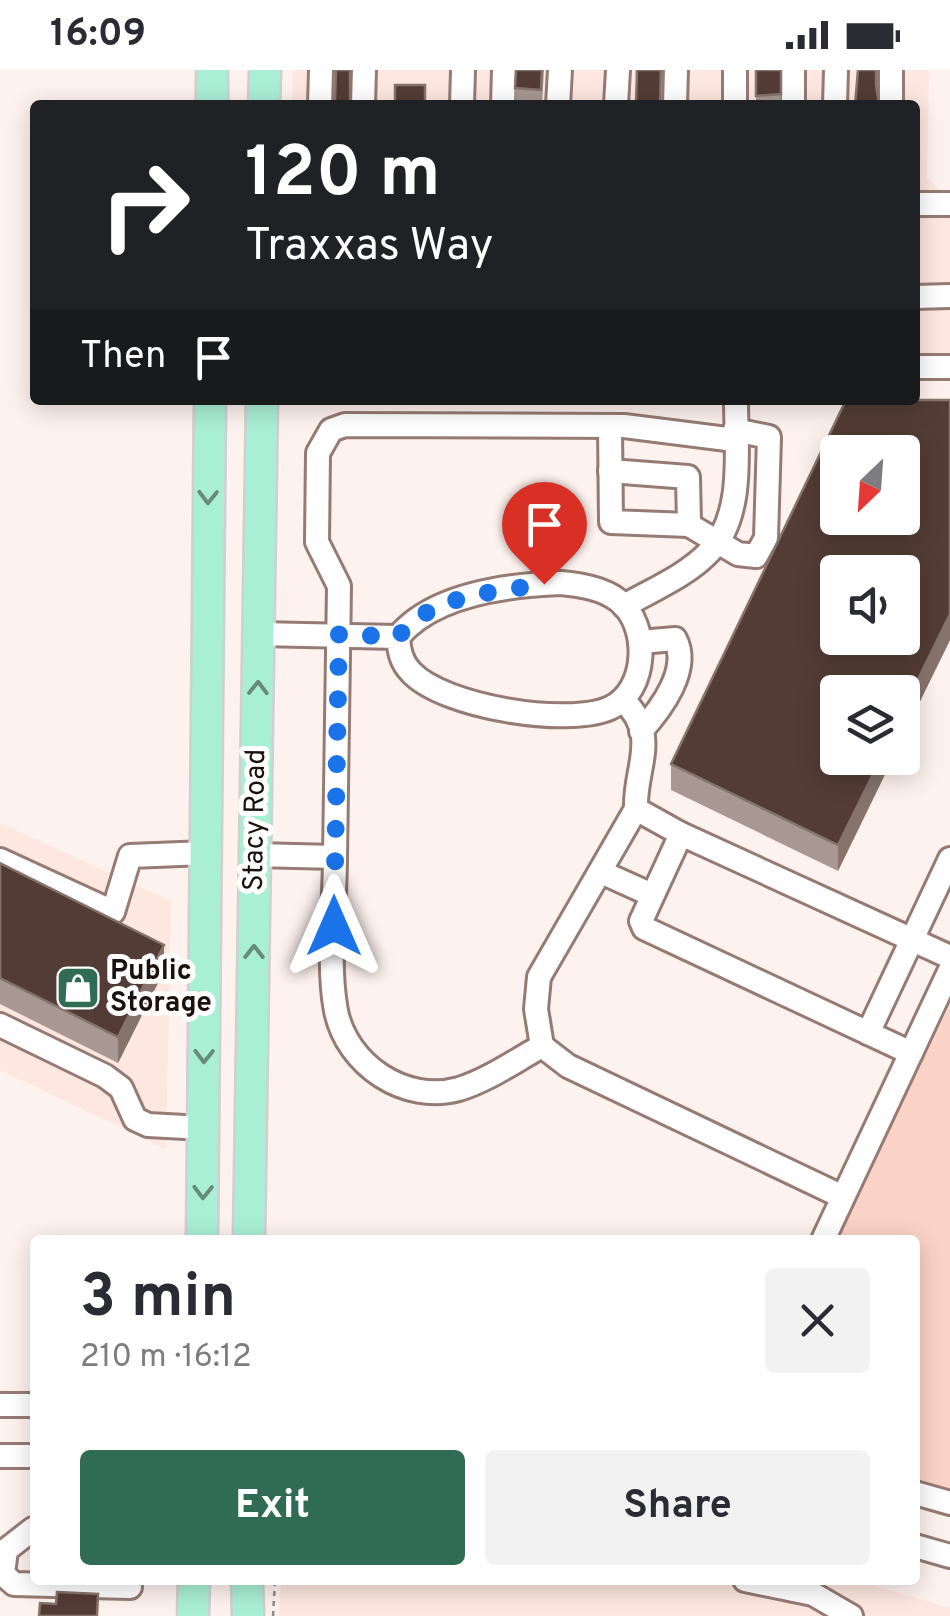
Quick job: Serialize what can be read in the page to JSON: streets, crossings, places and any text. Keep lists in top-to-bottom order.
{
  "streets": {
    "main road": ["Stacy Road"]
  },
  "places": {
    "shop": ["Public Storage"]
  },
  "north": "bottom left",
  "page": {
    "status": "16:09",
    "turn": ["120 m", "Traxxas Way"],
    "then": "Then",
    "heading": ["3 min", "210 m · 16:12"],
    "buttons": ["Exit", "Share"]
  }
}
